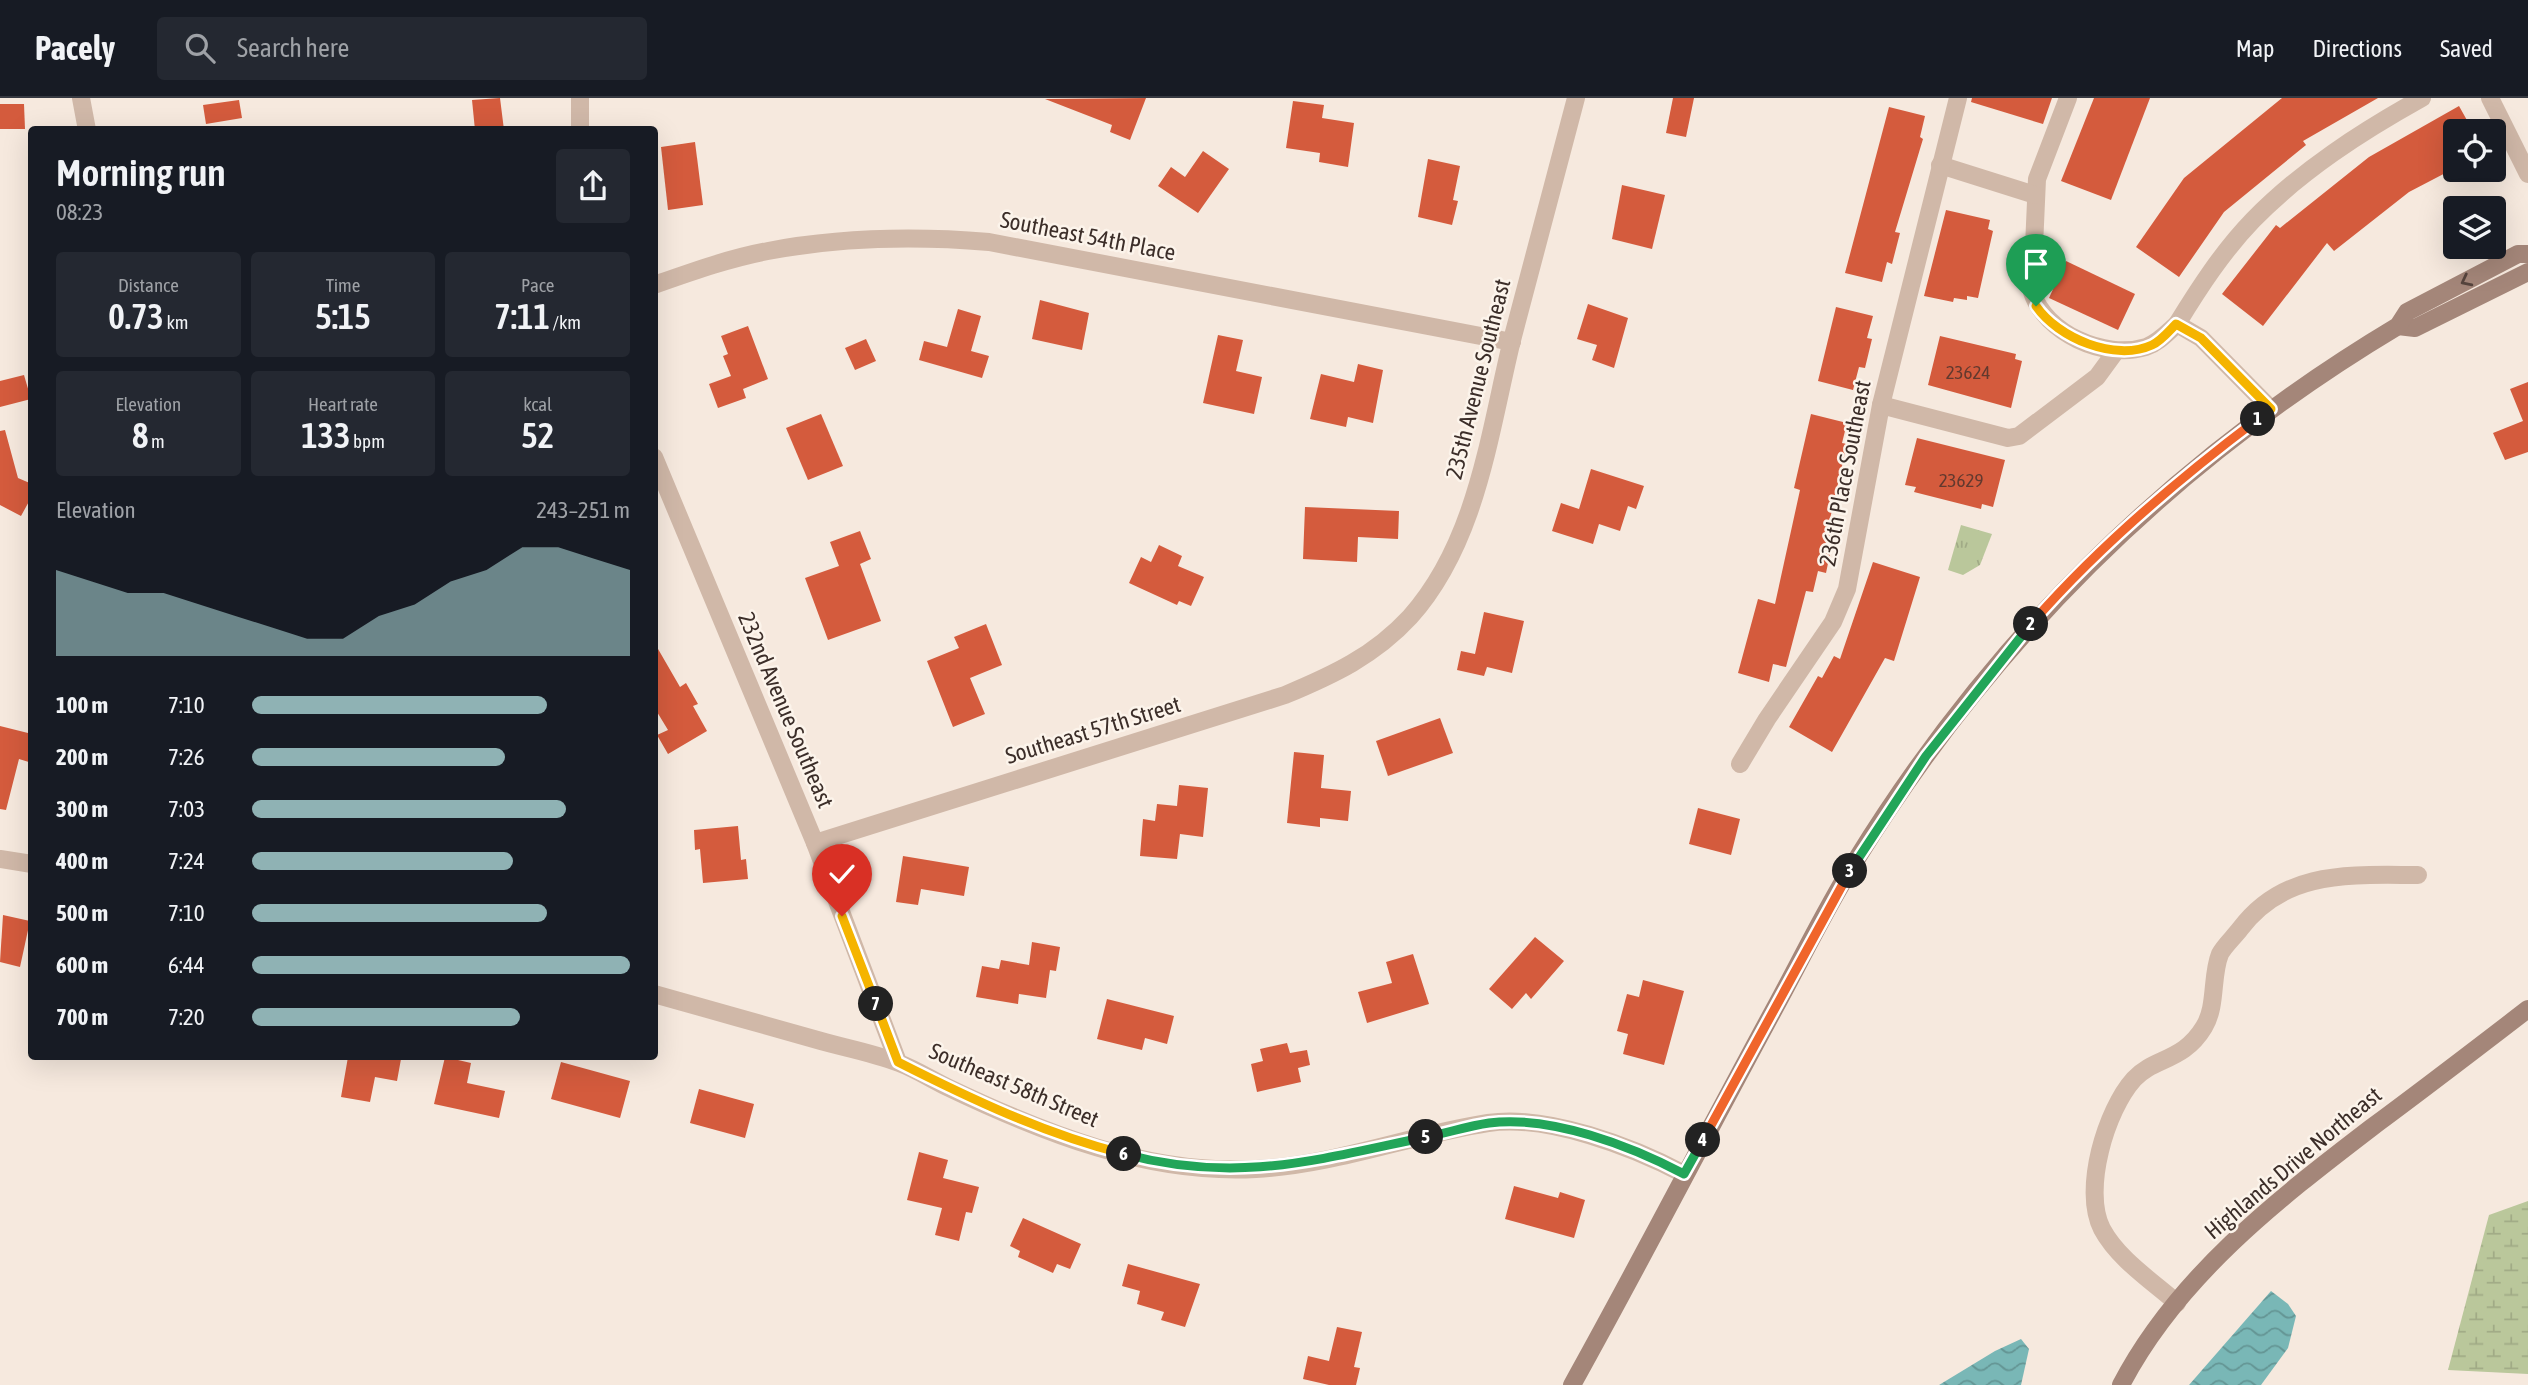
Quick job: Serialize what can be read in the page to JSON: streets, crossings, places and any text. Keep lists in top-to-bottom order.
{
  "streets": {
    "main road": ["Highlands Drive Northeast"],
    "street": [
      "Southeast 54th Place",
      "235th Avenue Southeast",
      "236th Place Southeast",
      "232nd Avenue Southeast",
      "Southeast 57th Street",
      "Southeast 58th Street"
    ]
  },
  "crossings": [
    ["Southeast 54th Place", "235th Avenue Southeast"],
    ["235th Avenue Southeast", "Southeast 57th Street"],
    ["232nd Avenue Southeast", "Southeast 57th Street"],
    ["232nd Avenue Southeast", "Southeast 58th Street"]
  ],
  "house_numbers": ["23624", "23629"],
  "page": {
    "header": "Pacely",
    "search": "Search here",
    "nav": ["Map", "Directions", "Saved"],
    "heading": ["Morning run", "08:23"],
    "stats": [
      ["Distance", "0.73 km"],
      ["Time", "5:15"],
      ["Pace", "7:11 /km"],
      ["Elevation", "8 m"],
      ["Heart rate", "133 bpm"],
      ["kcal", "52"]
    ],
    "pins": [
      "1",
      "2",
      "3",
      "7",
      "5",
      "4",
      "6"
    ],
    "chart": ["Elevation", "243–251 m"],
    "list": [
      {
        "name": "100 m",
        "note": "7:10"
      },
      {
        "name": "200 m",
        "note": "7:26"
      },
      {
        "name": "300 m",
        "note": "7:03"
      },
      {
        "name": "400 m",
        "note": "7:24"
      },
      {
        "name": "500 m",
        "note": "7:10"
      },
      {
        "name": "600 m",
        "note": "6:44"
      },
      {
        "name": "700 m",
        "note": "7:20"
      }
    ]
  }
}
